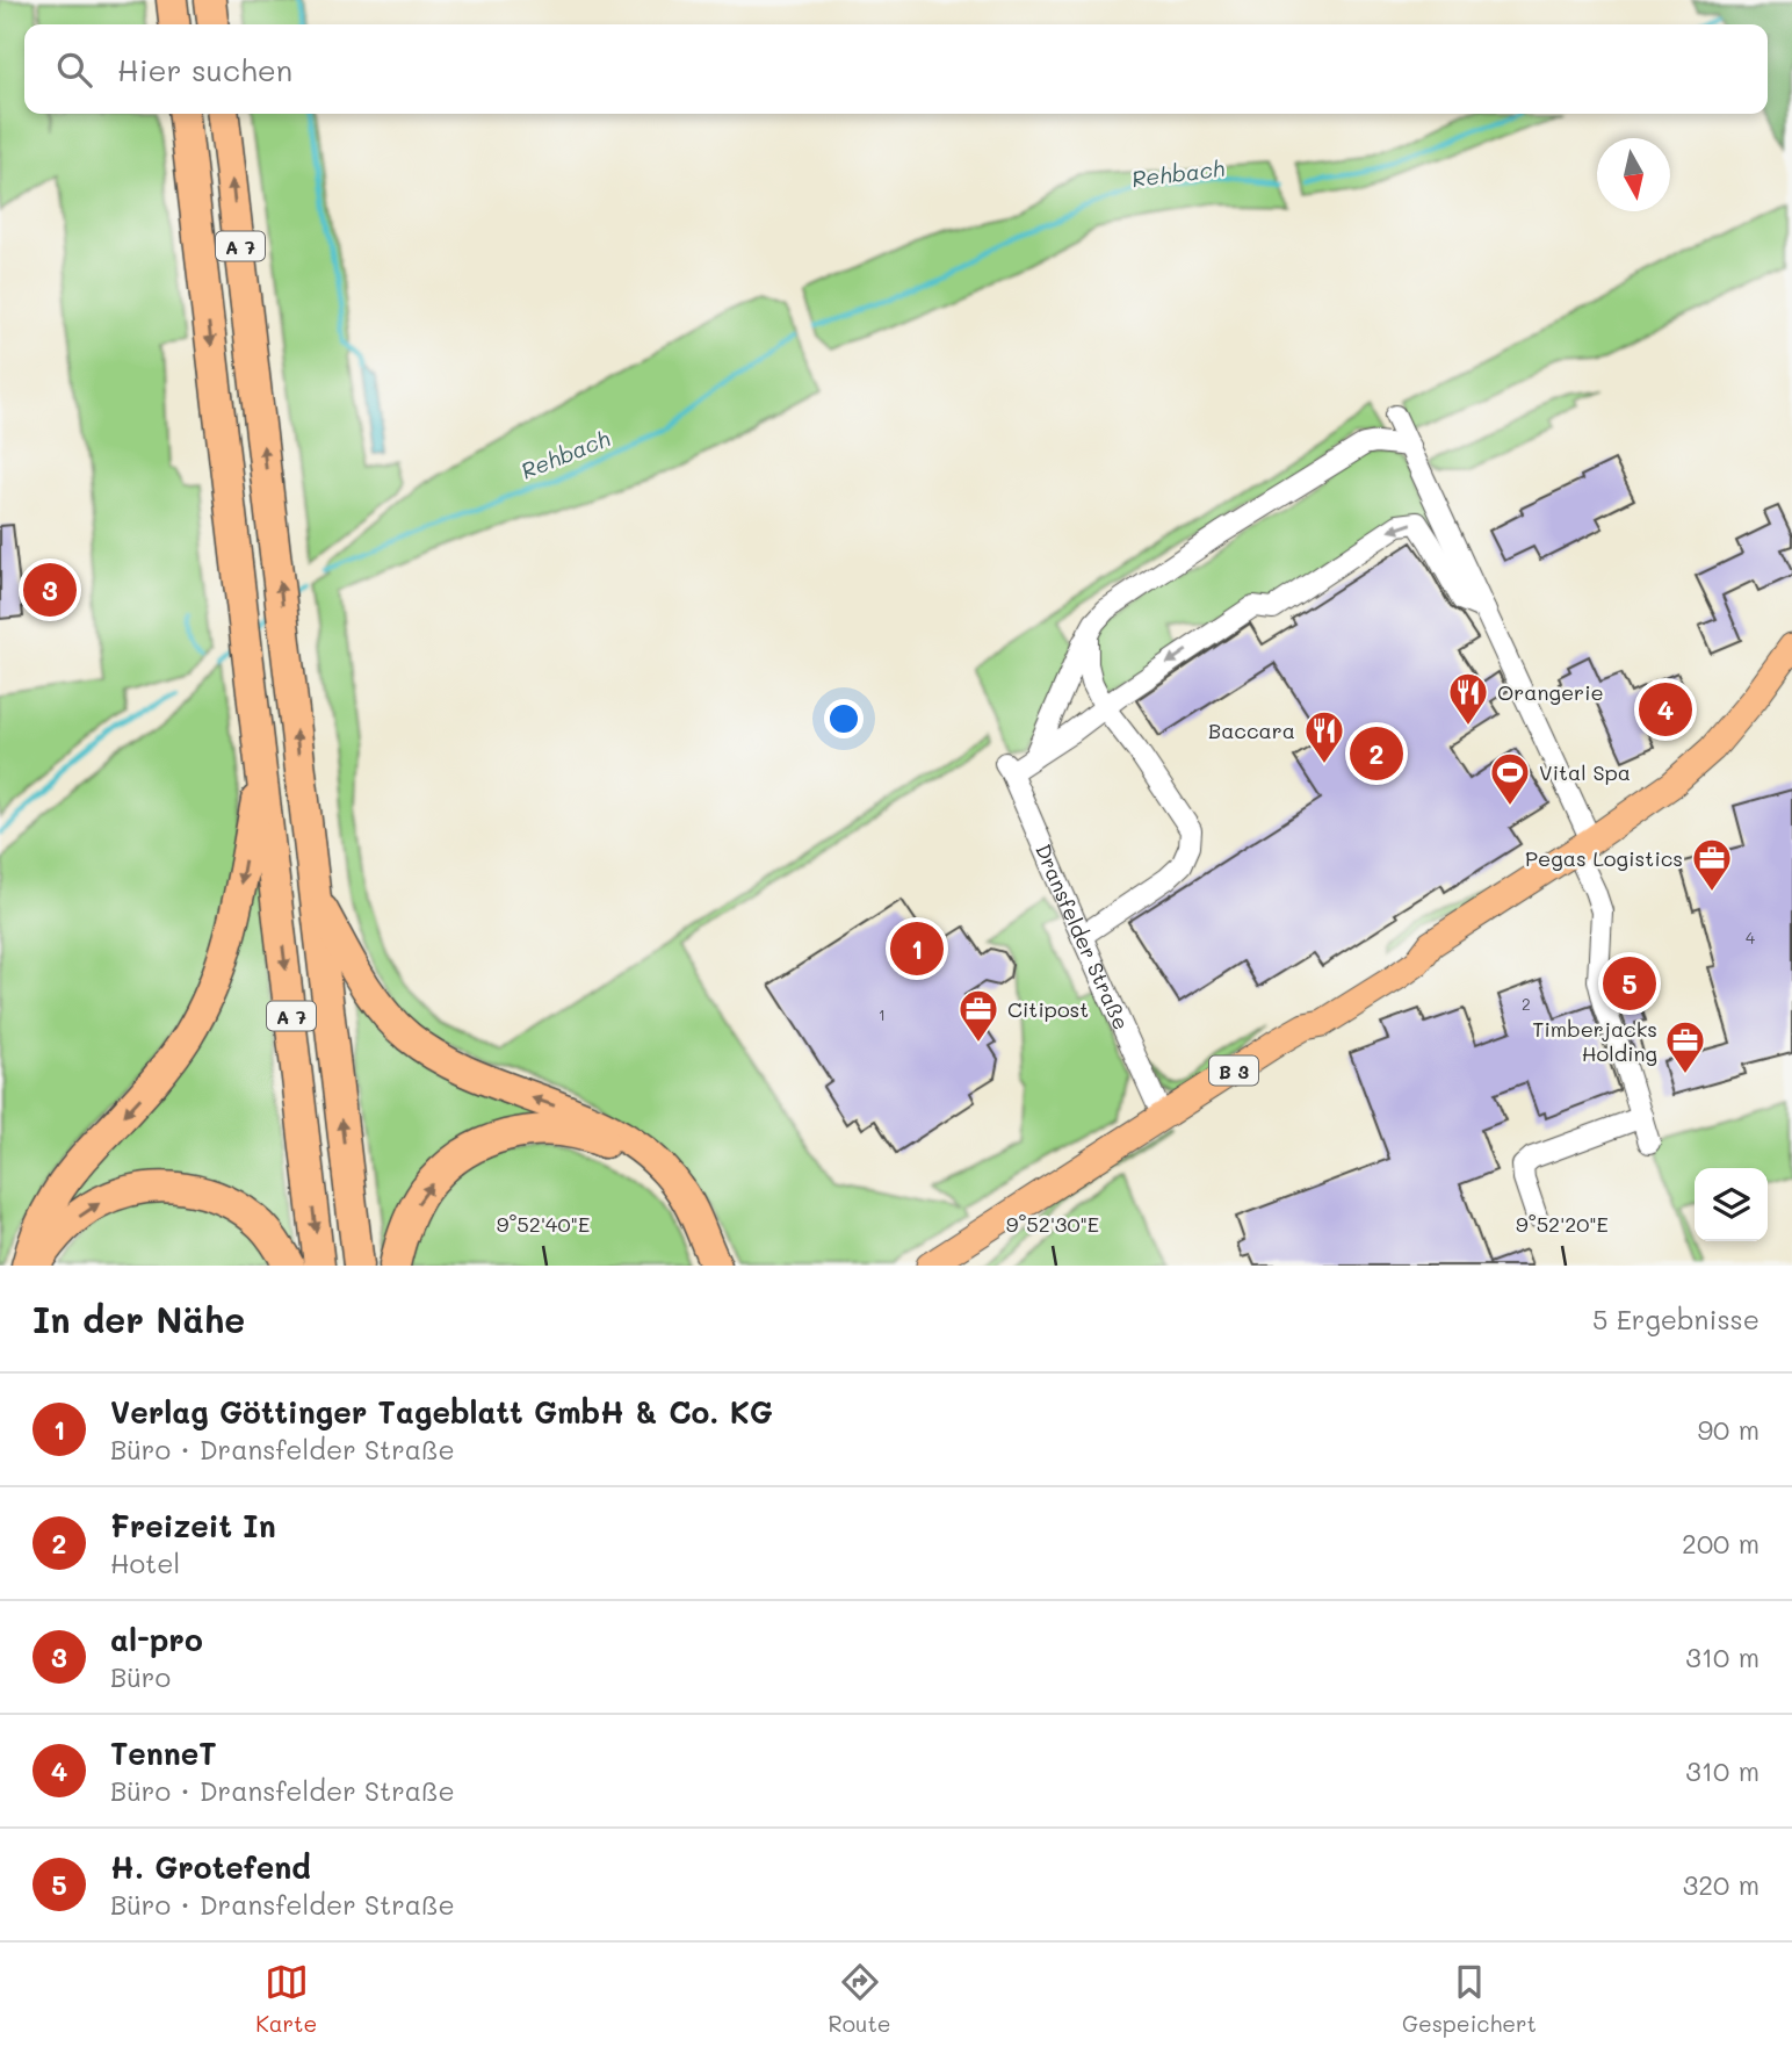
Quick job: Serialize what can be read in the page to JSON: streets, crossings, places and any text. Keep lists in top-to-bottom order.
{
  "streets": {
    "highway": ["A 7"],
    "main road": ["B 3"],
    "street": ["Dransfelder Straße"]
  },
  "crossings": [
    ["Dransfelder Straße", "B 3"]
  ],
  "water": ["Rehbach"],
  "places": {
    "restaurant": ["Orangerie", "Baccara"],
    "sports": ["Vital Spa"],
    "office": ["Pegas Logistics", "Citipost", "Timberjacks Holding"]
  },
  "house_numbers": ["4", "2", "1"],
  "north": "bottom",
  "page": {
    "search": "Hier suchen",
    "pins": [
      "3",
      "4",
      "2",
      "1",
      "5"
    ],
    "heading": ["In der Nähe", "5 Ergebnisse"],
    "list": [
      {
        "mark": "1",
        "name": "Verlag Göttinger Tageblatt GmbH & Co. KG",
        "note": "Büro · Dransfelder Straße",
        "value": "90 m"
      },
      {
        "mark": "2",
        "name": "Freizeit In",
        "note": "Hotel",
        "value": "200 m"
      },
      {
        "mark": "3",
        "name": "al-pro",
        "note": "Büro",
        "value": "310 m"
      },
      {
        "mark": "4",
        "name": "TenneT",
        "note": "Büro · Dransfelder Straße",
        "value": "310 m"
      },
      {
        "mark": "5",
        "name": "H. Grotefend",
        "note": "Büro · Dransfelder Straße",
        "value": "320 m"
      }
    ],
    "nav": ["Karte", "Route", "Gespeichert"]
  },
  "coordinates": ["9°52'40\"E", "9°52'30\"E", "9°52'20\"E"]
}
